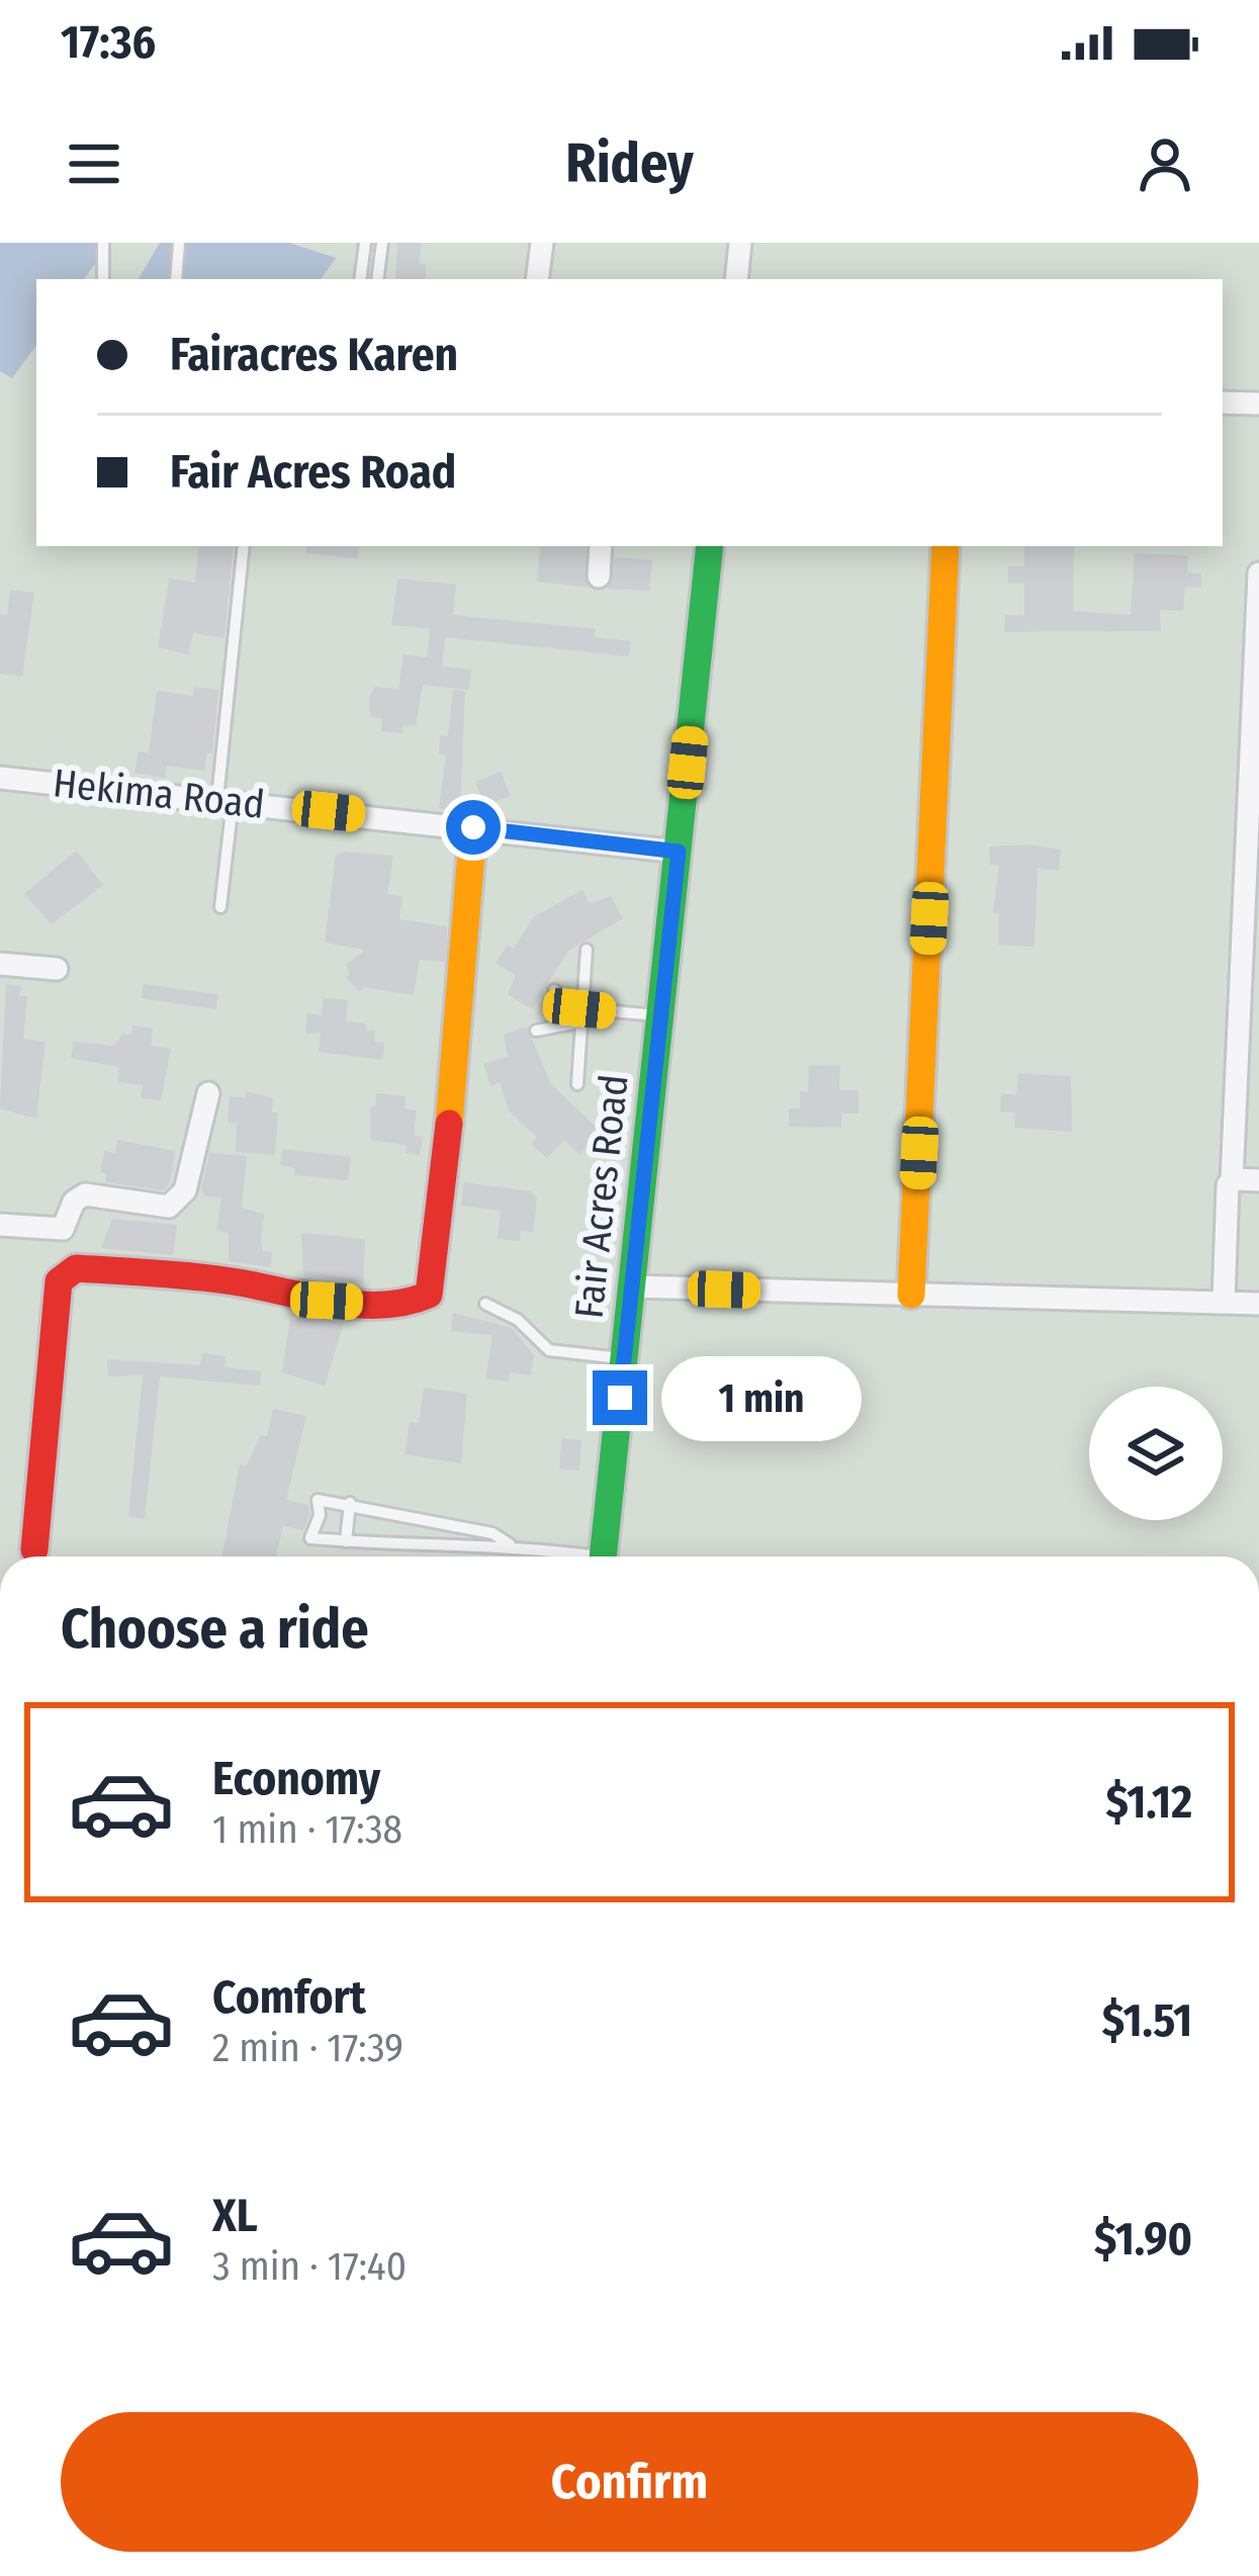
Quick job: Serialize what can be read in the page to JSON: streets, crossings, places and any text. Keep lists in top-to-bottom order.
{
  "streets": {
    "street": ["Hekima Road", "Fair Acres Road"]
  },
  "crossings": [
    ["Hekima Road", "Fair Acres Road"]
  ],
  "page": {
    "status": "17:36",
    "header": "Ridey",
    "banner": ["Fairacres Karen", "Fair Acres Road"],
    "bubble": "1 min",
    "heading": "Choose a ride",
    "list": [
      {
        "name": "Economy",
        "note": "1 min · 17:38",
        "value": "$1.12"
      },
      {
        "name": "Comfort",
        "note": "2 min · 17:39",
        "value": "$1.51"
      },
      {
        "name": "XL",
        "note": "3 min · 17:40",
        "value": "$1.90"
      }
    ],
    "buttons": "Confirm"
  }
}
